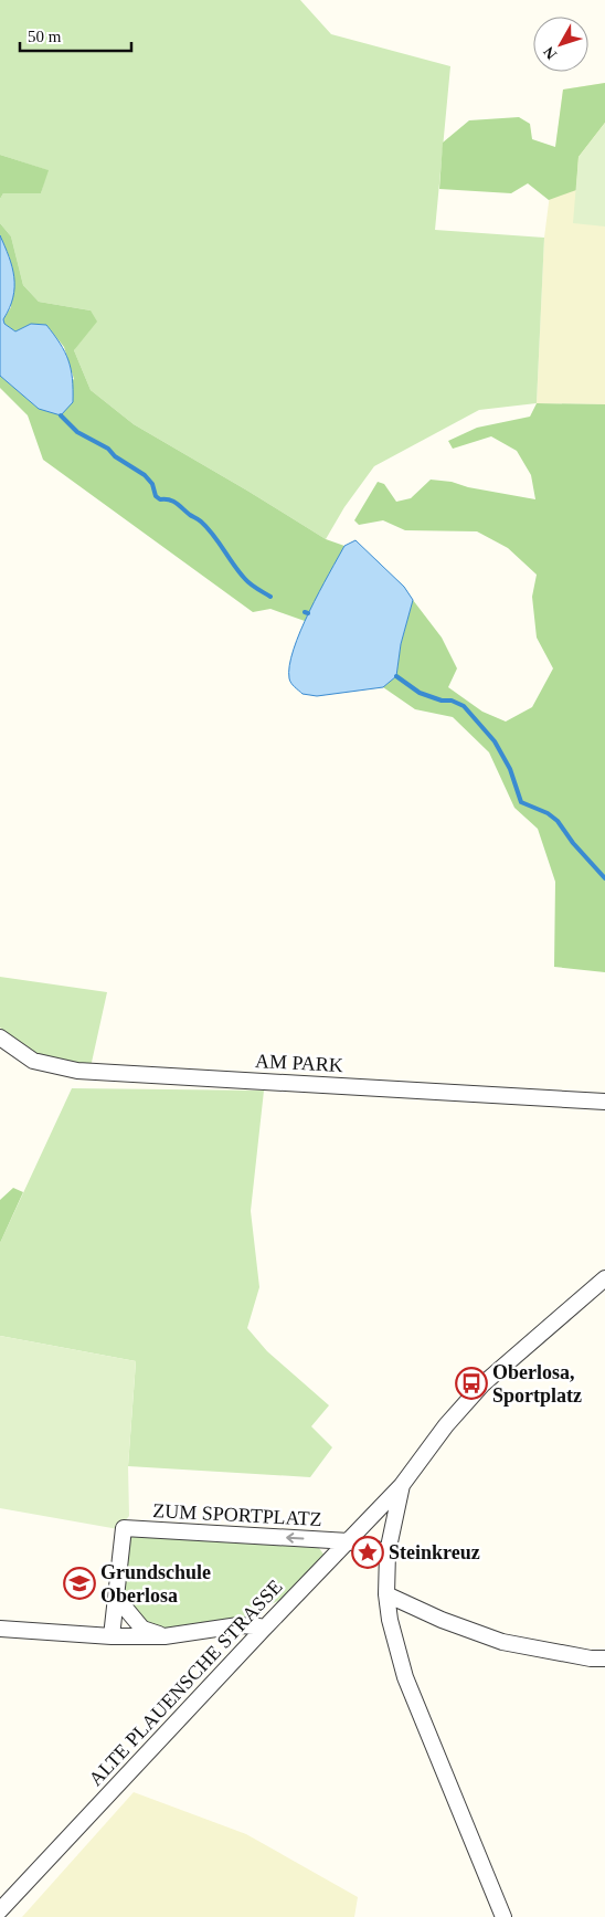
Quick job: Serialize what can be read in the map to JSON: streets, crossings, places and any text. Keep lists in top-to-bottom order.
{
  "streets": {
    "street": ["AM PARK", "ZUM SPORTPLATZ", "ALTE PLAUENSCHE STRASSE"]
  },
  "crossings": [
    ["ZUM SPORTPLATZ", "ALTE PLAUENSCHE STRASSE"]
  ],
  "places": {
    "bus stop": ["Oberlosa, Sportplatz"],
    "place": ["Steinkreuz"],
    "school or university": ["Grundschule Oberlosa"]
  },
  "scale_bar": "50 m",
  "north": "bottom left"
}
